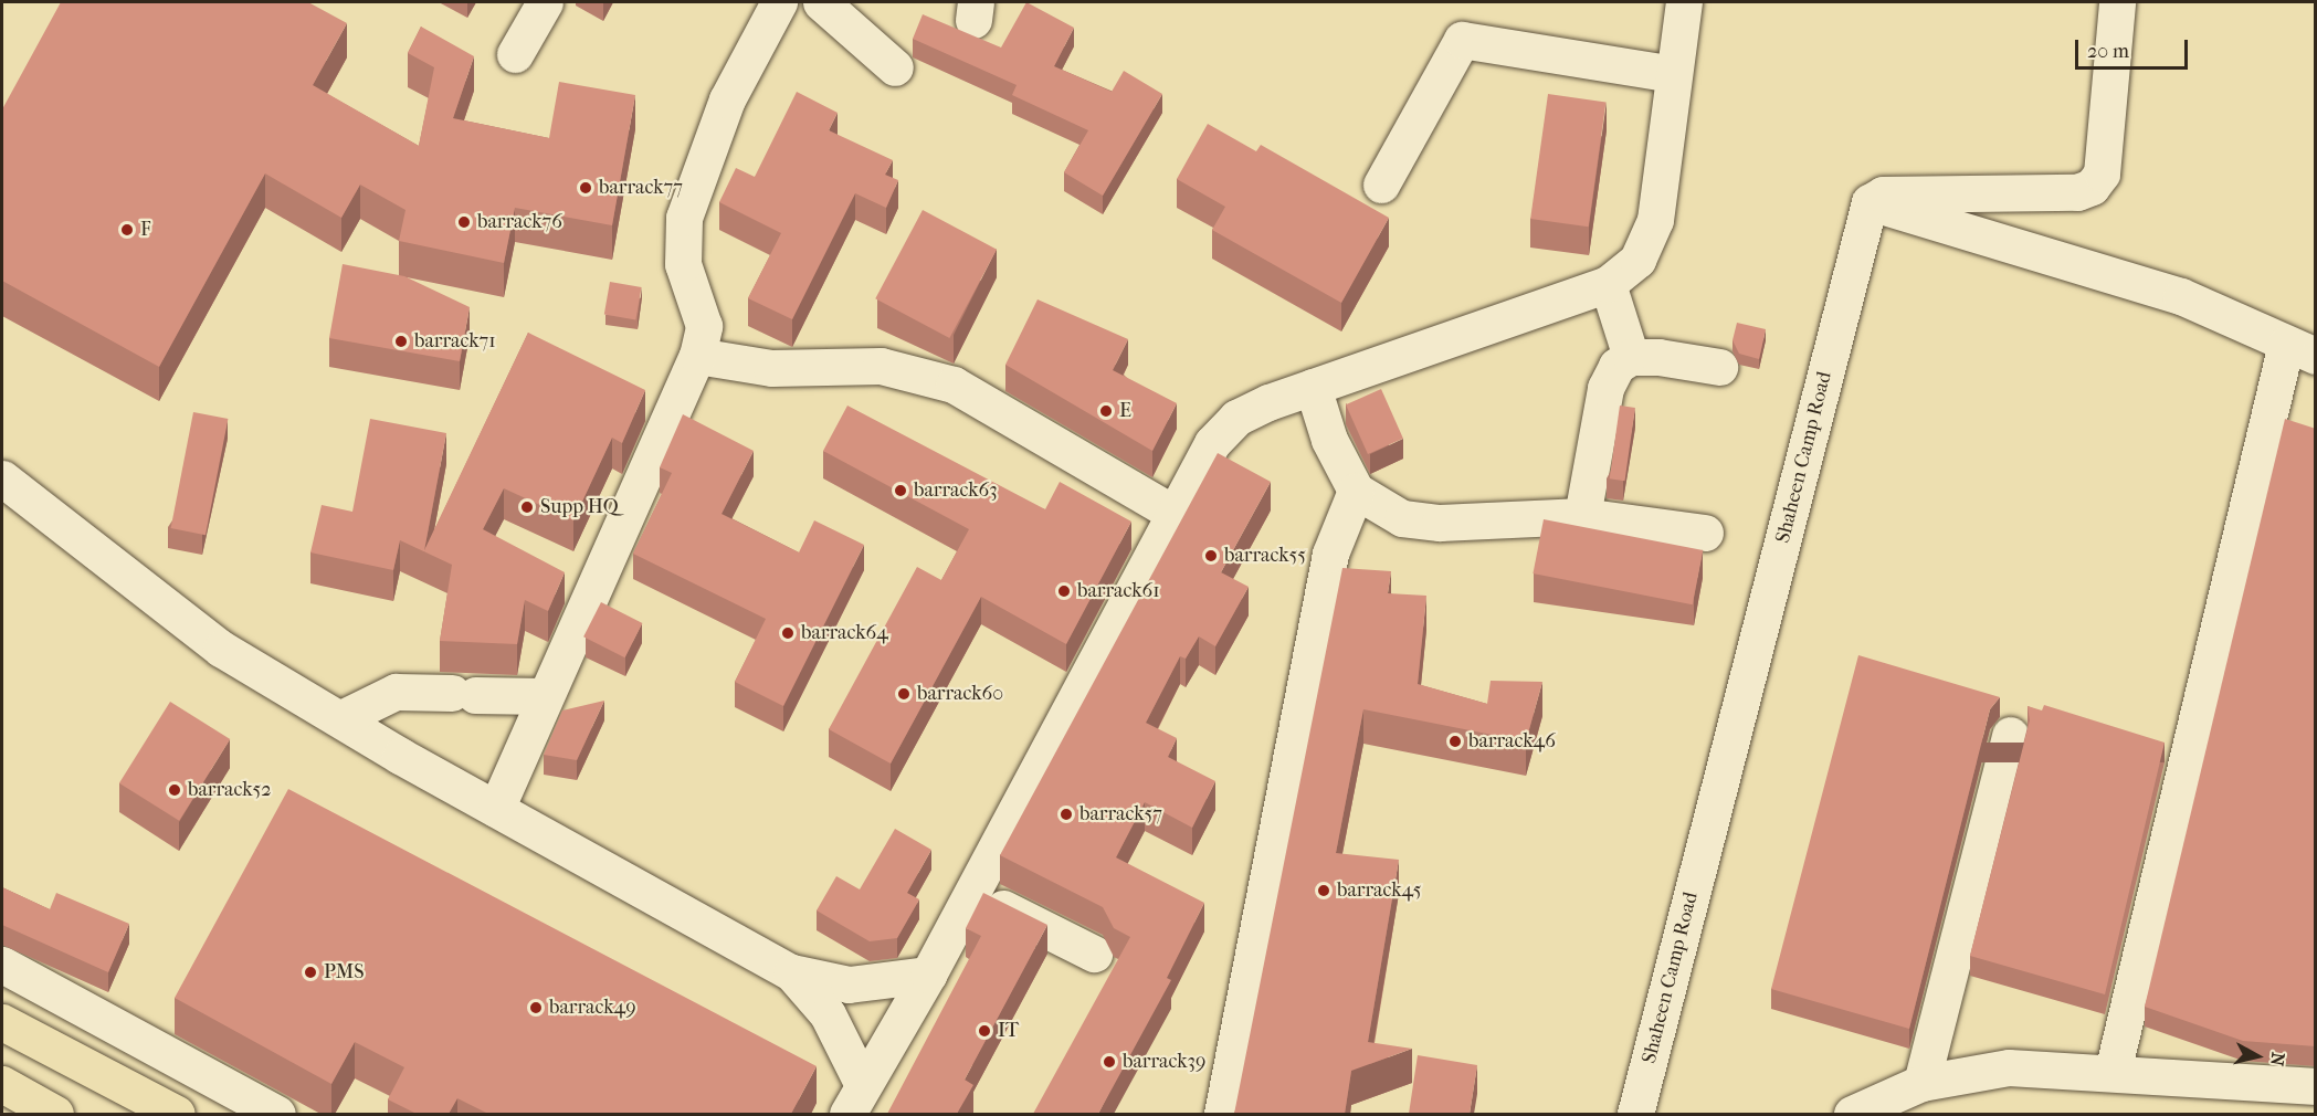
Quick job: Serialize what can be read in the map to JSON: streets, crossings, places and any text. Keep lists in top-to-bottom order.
{
  "streets": {
    "street": ["Shaheen Camp Road"]
  },
  "places": [
    "barrack77",
    "barrack76",
    "F",
    "barrack71",
    "E",
    "barrack63",
    "Supp HQ",
    "barrack55",
    "barrack61",
    "barrack64",
    "barrack60",
    "barrack46",
    "barrack52",
    "barrack57",
    "barrack45",
    "PMS",
    "barrack49",
    "IT",
    "barrack39"
  ],
  "scale_bar": "20 m",
  "north": "right"
}
